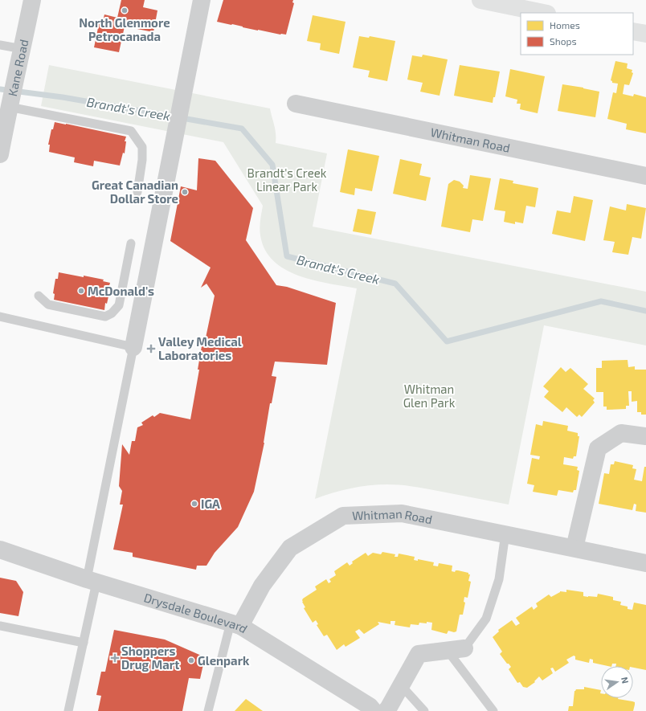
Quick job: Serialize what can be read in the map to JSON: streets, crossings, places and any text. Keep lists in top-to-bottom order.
{
  "streets": {
    "street": ["Kane Road", "Whitman Road", "Drysdale Boulevard"]
  },
  "crossings": [
    ["Whitman Road", "Drysdale Boulevard"]
  ],
  "water": ["Brandt's Creek"],
  "parks": ["Brandt's Creek Linear Park", "Whitman Glen Park"],
  "places": {
    "other": [
      "North Glenmore Petrocanada",
      "Great Canadian Dollar Store",
      "McDonald's",
      "IGA",
      "Glenpark"
    ],
    "health": ["Valley Medical Laboratories", "Shoppers Drug Mart"]
  },
  "legend": ["Homes", "Shops"],
  "north": "right"
}
